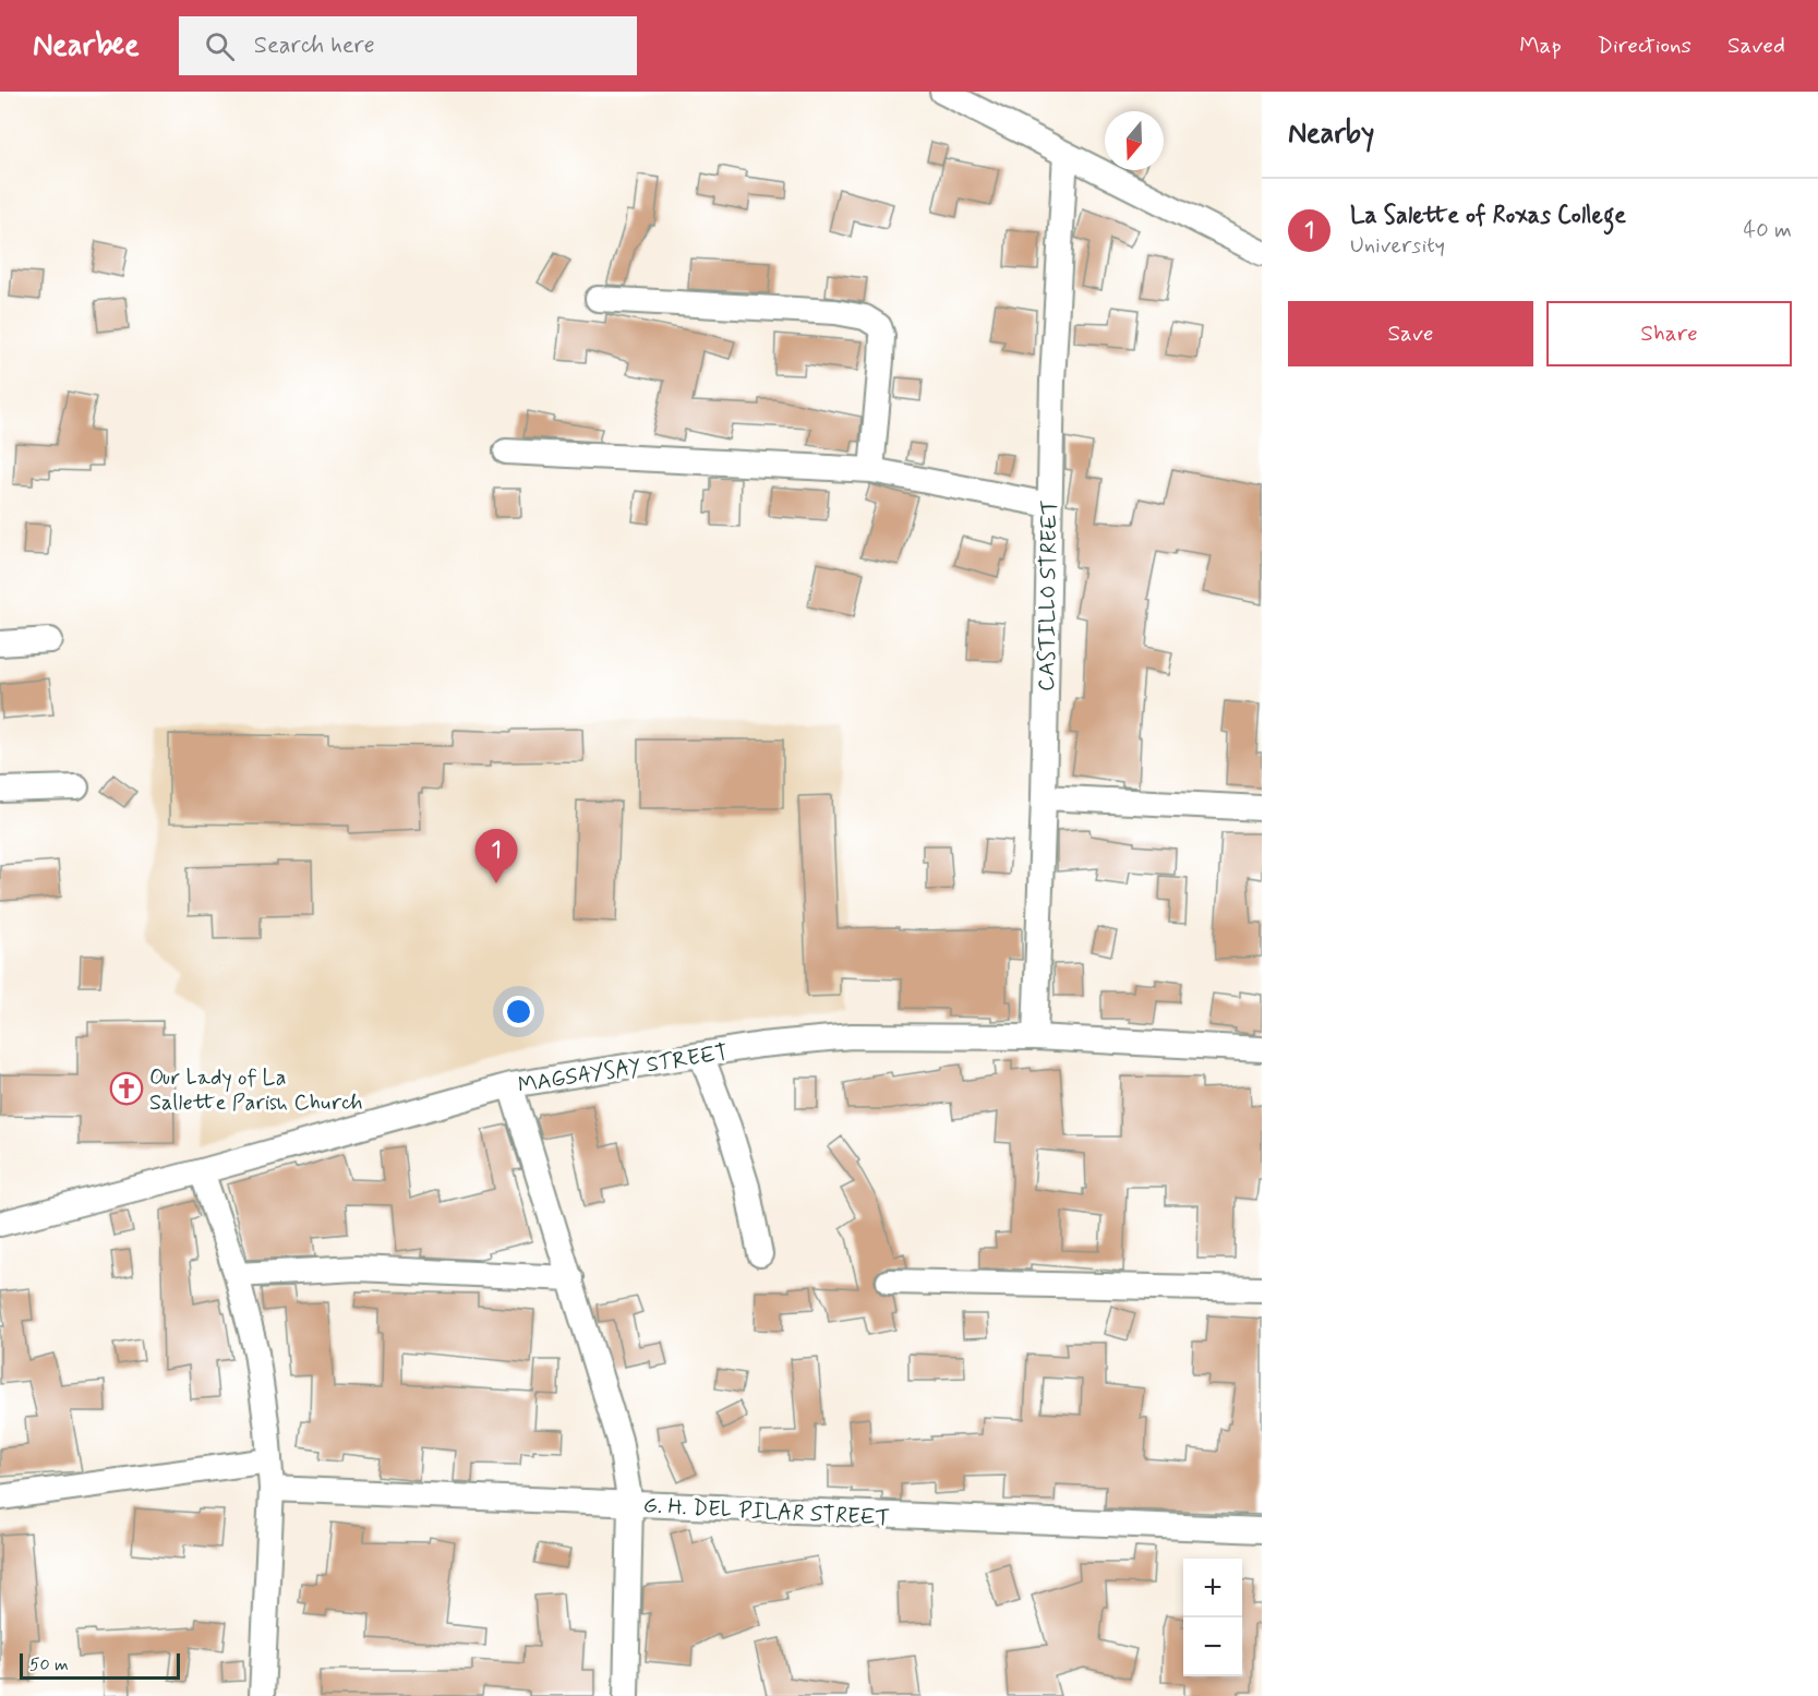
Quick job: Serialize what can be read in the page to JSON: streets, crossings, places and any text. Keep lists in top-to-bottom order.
{
  "streets": {
    "street": ["CASTILLO STREET", "MAGSAYSAY STREET", "G. H. DEL PILAR STREET"]
  },
  "crossings": [
    ["CASTILLO STREET", "MAGSAYSAY STREET"]
  ],
  "places": {
    "church": ["Our Lady of La Sallette Parish Church"]
  },
  "scale_bar": "50 m",
  "north": "bottom",
  "page": {
    "header": "Nearbee",
    "search": "Search here",
    "nav": ["Map", "Directions", "Saved"],
    "heading": "Nearby",
    "list": [
      {
        "mark": "1",
        "name": "La Salette of Roxas College",
        "note": "University",
        "value": "40 m"
      }
    ],
    "buttons": ["Save", "Share"],
    "pins": "1",
    "map_buttons": ["+", "−"],
    "scale": "50 m"
  }
}
